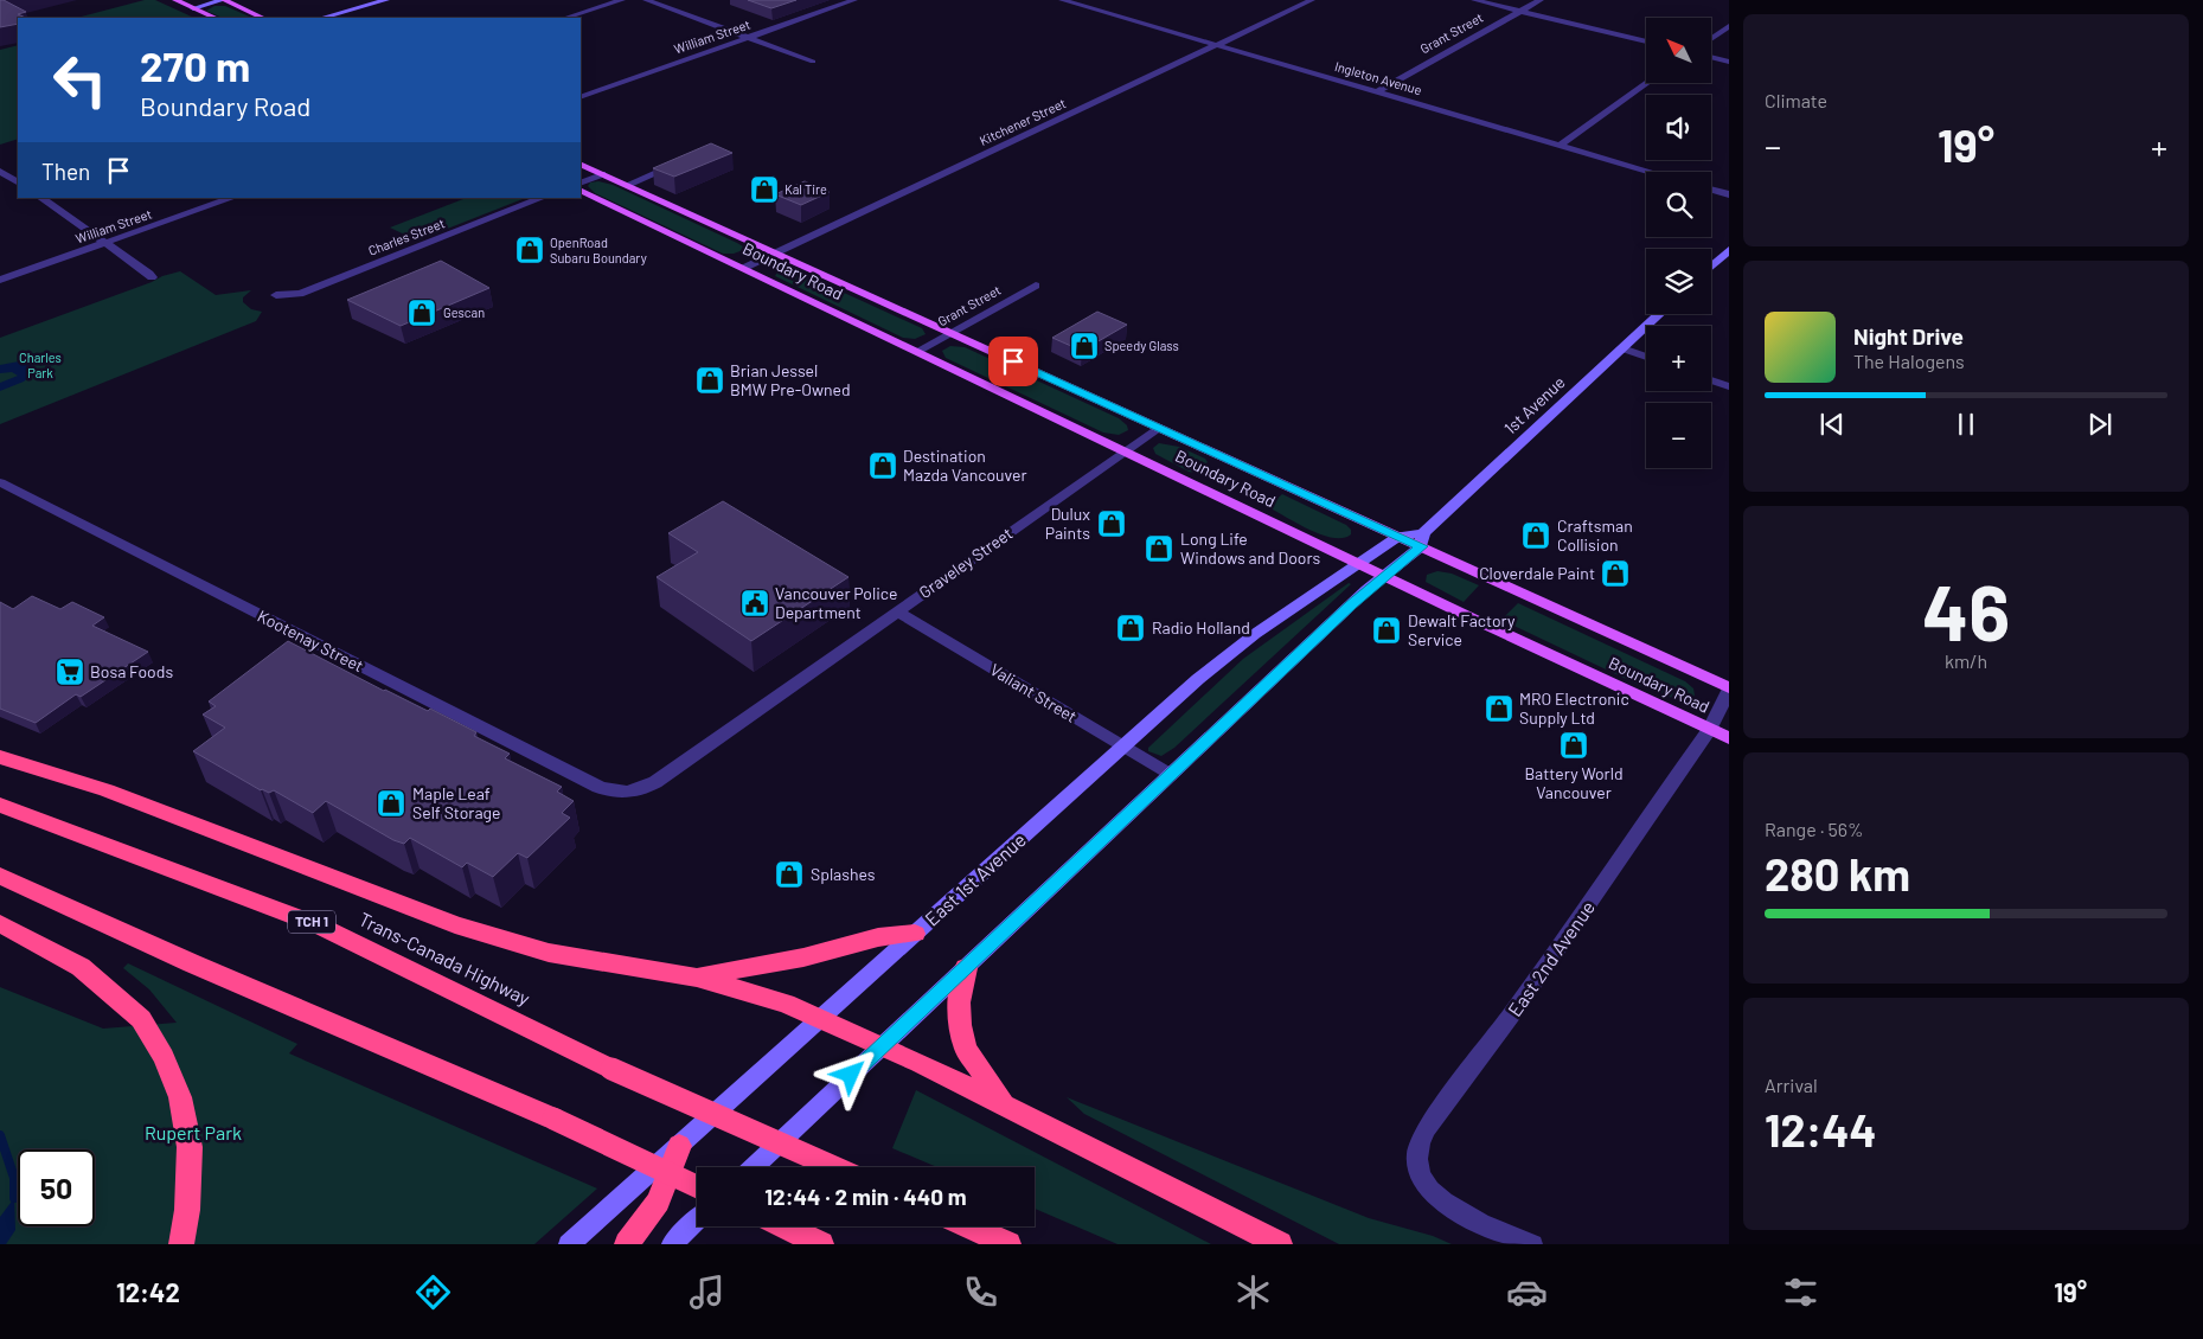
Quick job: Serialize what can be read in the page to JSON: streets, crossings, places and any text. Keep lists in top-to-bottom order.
{
  "streets": {
    "highway": ["TCH 1", "Trans-Canada Highway"],
    "main road": ["Boundary Road", "1st Avenue", "East 1st Avenue"],
    "street": [
      "Grant Street",
      "William Street",
      "Ingleton Avenue",
      "Kitchener Street",
      "Charles Street",
      "Graveley Street",
      "Kootenay Street",
      "Valiant Street",
      "East 2nd Avenue"
    ]
  },
  "crossings": [
    ["Grant Street", "Ingleton Avenue"],
    ["Grant Street", "Boundary Road"],
    ["Ingleton Avenue", "Kitchener Street"],
    ["Kitchener Street", "Boundary Road"],
    ["Boundary Road", "1st Avenue"],
    ["Boundary Road", "Graveley Street"],
    ["Boundary Road", "East 1st Avenue"],
    ["Boundary Road", "East 2nd Avenue"],
    ["Graveley Street", "Kootenay Street"],
    ["Graveley Street", "Valiant Street"],
    ["Valiant Street", "East 1st Avenue"]
  ],
  "parks": ["Charles Park", "Rupert Park"],
  "places": {
    "shop": [
      "Kal Tire",
      "OpenRoad Subaru Boundary",
      "Gescan",
      "Speedy Glass",
      "Brian Jessel BMW Pre-Owned",
      "Destination Mazda Vancouver",
      "Dulux Paints",
      "Craftsman Collision",
      "Long Life Windows and Doors",
      "Cloverdale Paint",
      "Radio Holland",
      "Dewalt Factory Service",
      "MRO Electronic Supply Ltd",
      "Battery World Vancouver",
      "Maple Leaf Self Storage",
      "Splashes"
    ],
    "public building": ["Vancouver Police Department"],
    "supermarket": ["Bosa Foods"]
  },
  "north": "top left",
  "page": {
    "tile": [
      "Climate",
      ["46", "km/h"],
      ["Range · 56%", "280 km"],
      ["Arrival", "12:44"]
    ],
    "map_buttons": ["+", "−"],
    "turn": ["270 m", "Boundary Road"],
    "heat": ["−", "19°", "+"],
    "then": "Then",
    "song": ["Night Drive", "The Halogens"],
    "limit": "50",
    "trip": "12:44 · 2 min · 440 m",
    "tabs": ["12:42", "19°"]
  }
}
